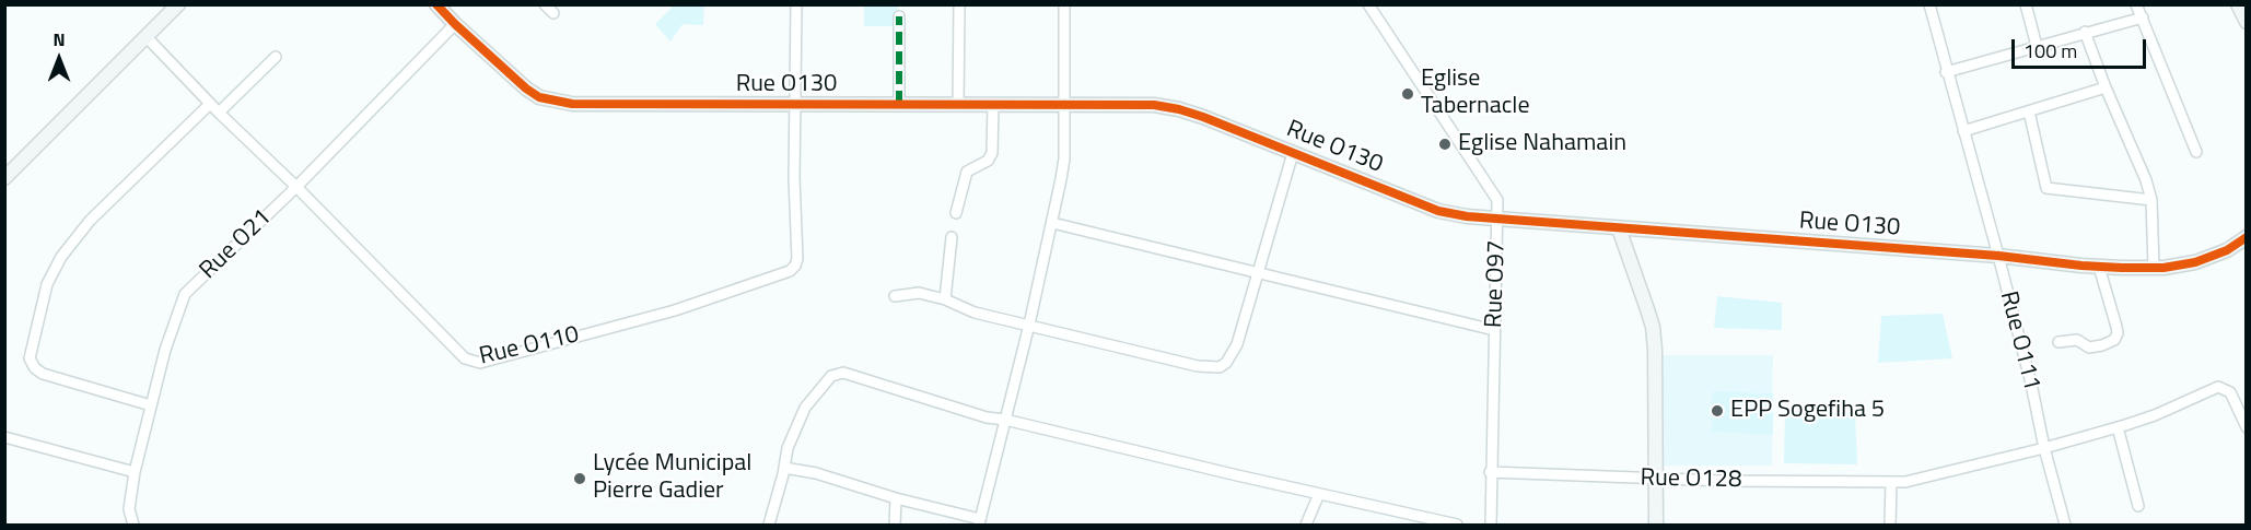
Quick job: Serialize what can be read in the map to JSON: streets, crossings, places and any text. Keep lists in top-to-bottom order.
{
  "streets": {
    "street": [
      "Rue O130",
      "Rue O21",
      "Rue O97",
      "Rue O111",
      "Rue O110",
      "Rue O128"
    ]
  },
  "crossings": [
    ["Rue O130", "Rue O21"],
    ["Rue O130", "Rue O97"],
    ["Rue O130", "Rue O111"],
    ["Rue O130", "Rue O110"],
    ["Rue O21", "Rue O110"],
    ["Rue O97", "Rue O128"],
    ["Rue O111", "Rue O128"]
  ],
  "places": [
    "Eglise Tabernacle",
    "Eglise Nahamain",
    "EPP Sogefiha 5",
    "Lycée Municipal Pierre Gadier"
  ],
  "scale_bar": "100 m",
  "north": "top"
}
